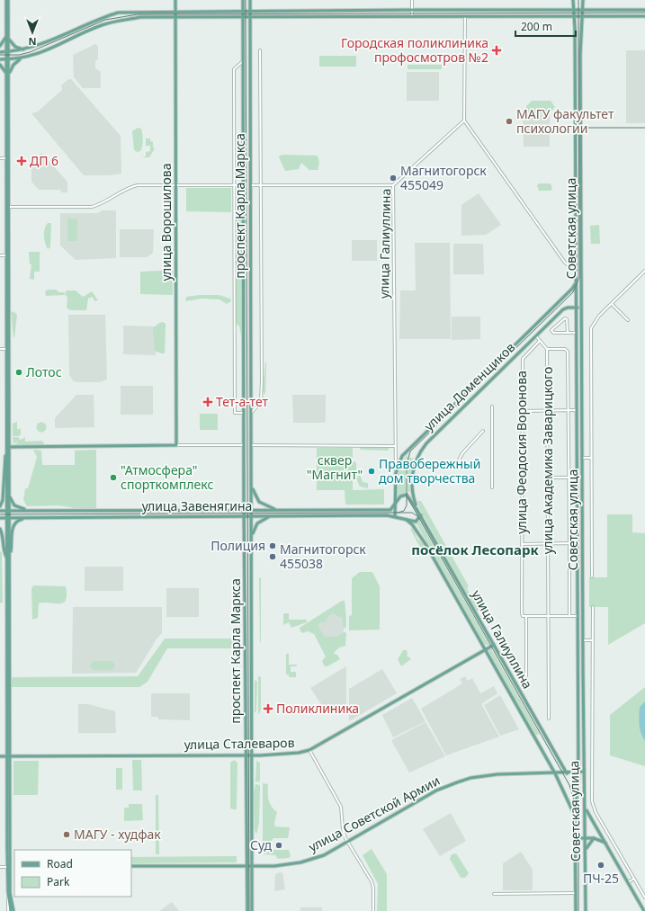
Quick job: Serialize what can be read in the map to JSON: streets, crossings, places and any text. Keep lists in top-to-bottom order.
{
  "streets": {
    "main road": [
      "проспект Карла Маркса",
      "улица Ворошилова",
      "Советская улица",
      "улица Галиуллина",
      "улица Доменщиков",
      "улица Завенягина",
      "улица Сталеваров",
      "улица Советской Армии"
    ],
    "street": ["улица Феодосия Воронова", "улица Академика Заварицкого"]
  },
  "crossings": [
    ["проспект Карла Маркса", "улица Завенягина"],
    ["проспект Карла Маркса", "улица Сталеваров"],
    ["проспект Карла Маркса", "улица Советской Армии"],
    ["Советская улица", "улица Галиуллина"],
    ["Советская улица", "улица Доменщиков"],
    ["Советская улица", "улица Советской Армии"],
    ["улица Галиуллина", "улица Доменщиков"],
    ["улица Галиуллина", "улица Завенягина"],
    ["улица Галиуллина", "улица Сталеваров"],
    ["улица Галиуллина", "улица Советской Армии"],
    ["улица Доменщиков", "улица Академика Заварицкого"],
    ["улица Феодосия Воронова", "улица Академика Заварицкого"]
  ],
  "districts": ["посёлок Лесопарк"],
  "parks": ["сквер \"Магнит\""],
  "places": {
    "health": [
      "Городская поликлиника профосмотров №2",
      "ДП 6",
      "Тет-а-тет",
      "Поликлиника"
    ],
    "other": [
      "МАГУ факультет психологии",
      "Магнитогорск 455049",
      "Лотос",
      "Правобережный дом творчества",
      "\"Атмосфера\" спорткомплекс",
      "Полиция",
      "Магнитогорск 455038",
      "МАГУ - худфак",
      "Суд",
      "ПЧ-25"
    ]
  },
  "legend": ["Road", "Park"],
  "scale_bar": "200 m",
  "north": "bottom"
}
